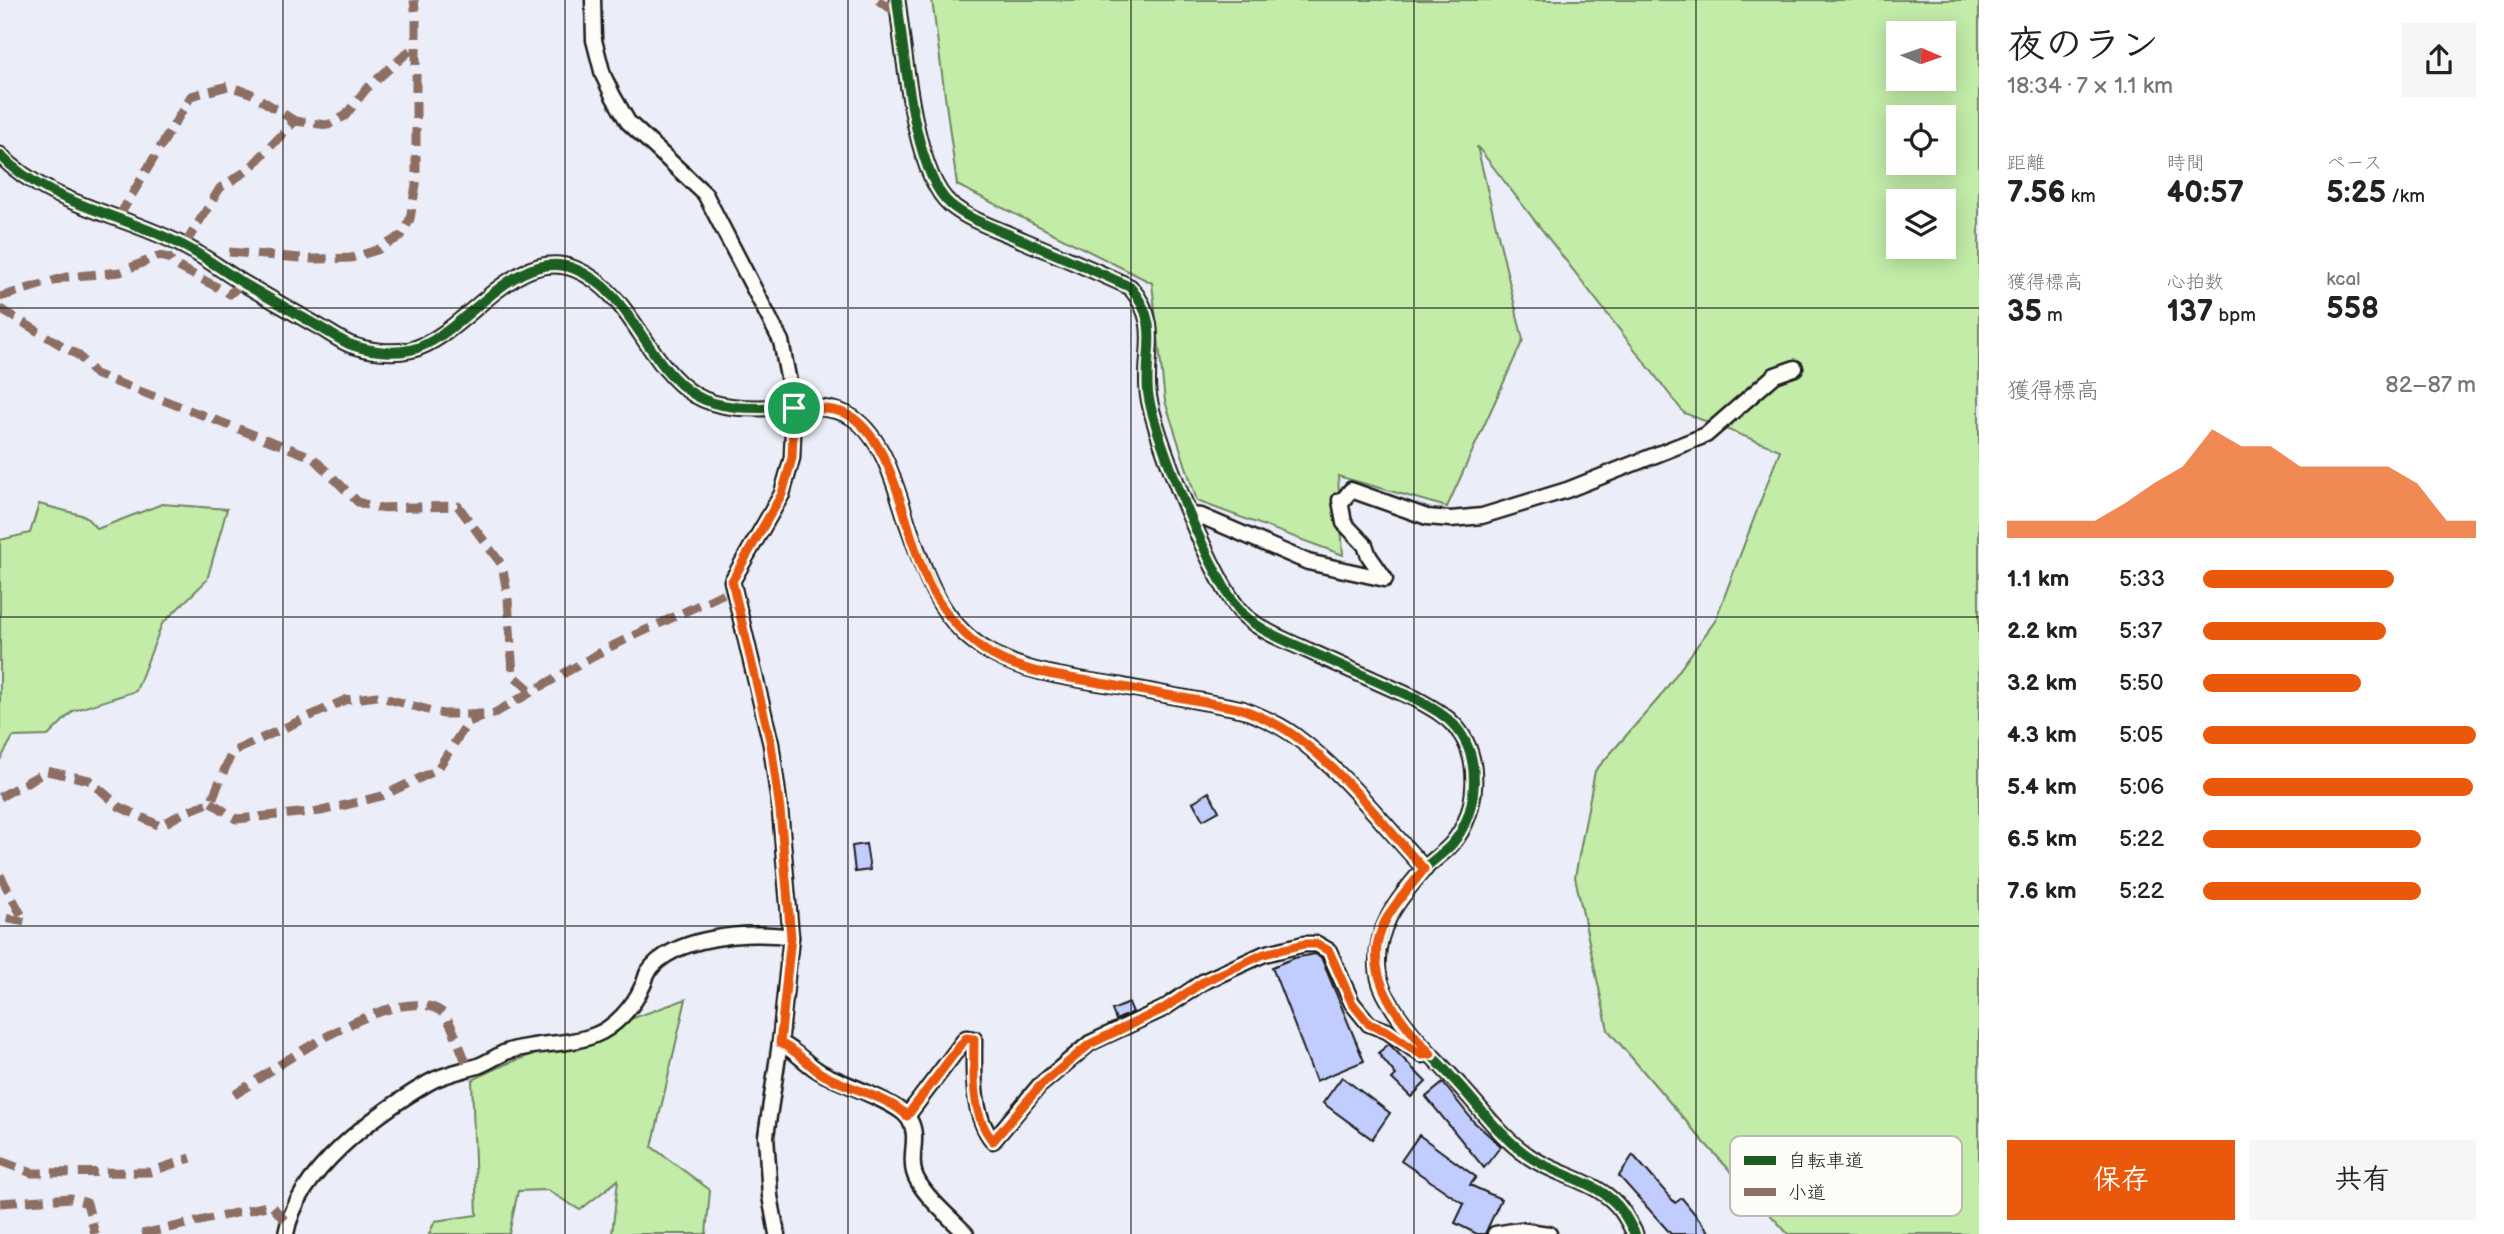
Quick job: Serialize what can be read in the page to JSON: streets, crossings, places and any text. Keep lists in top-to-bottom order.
{
  "legend": ["自転車道", "小道"],
  "north": "right",
  "page": {
    "heading": ["夜のラン", "18:34 · 7 × 1.1 km"],
    "stats": [
      ["距離", "7.56 km"],
      ["時間", "40:57"],
      ["ペース", "5:25 /km"],
      ["獲得標高", "35 m"],
      ["心拍数", "137 bpm"],
      ["kcal", "558"]
    ],
    "chart": ["獲得標高", "82–87 m"],
    "list": [
      {
        "name": "1.1 km",
        "note": "5:33"
      },
      {
        "name": "2.2 km",
        "note": "5:37"
      },
      {
        "name": "3.2 km",
        "note": "5:50"
      },
      {
        "name": "4.3 km",
        "note": "5:05"
      },
      {
        "name": "5.4 km",
        "note": "5:06"
      },
      {
        "name": "6.5 km",
        "note": "5:22"
      },
      {
        "name": "7.6 km",
        "note": "5:22"
      }
    ],
    "buttons": ["保存", "共有"]
  }
}
